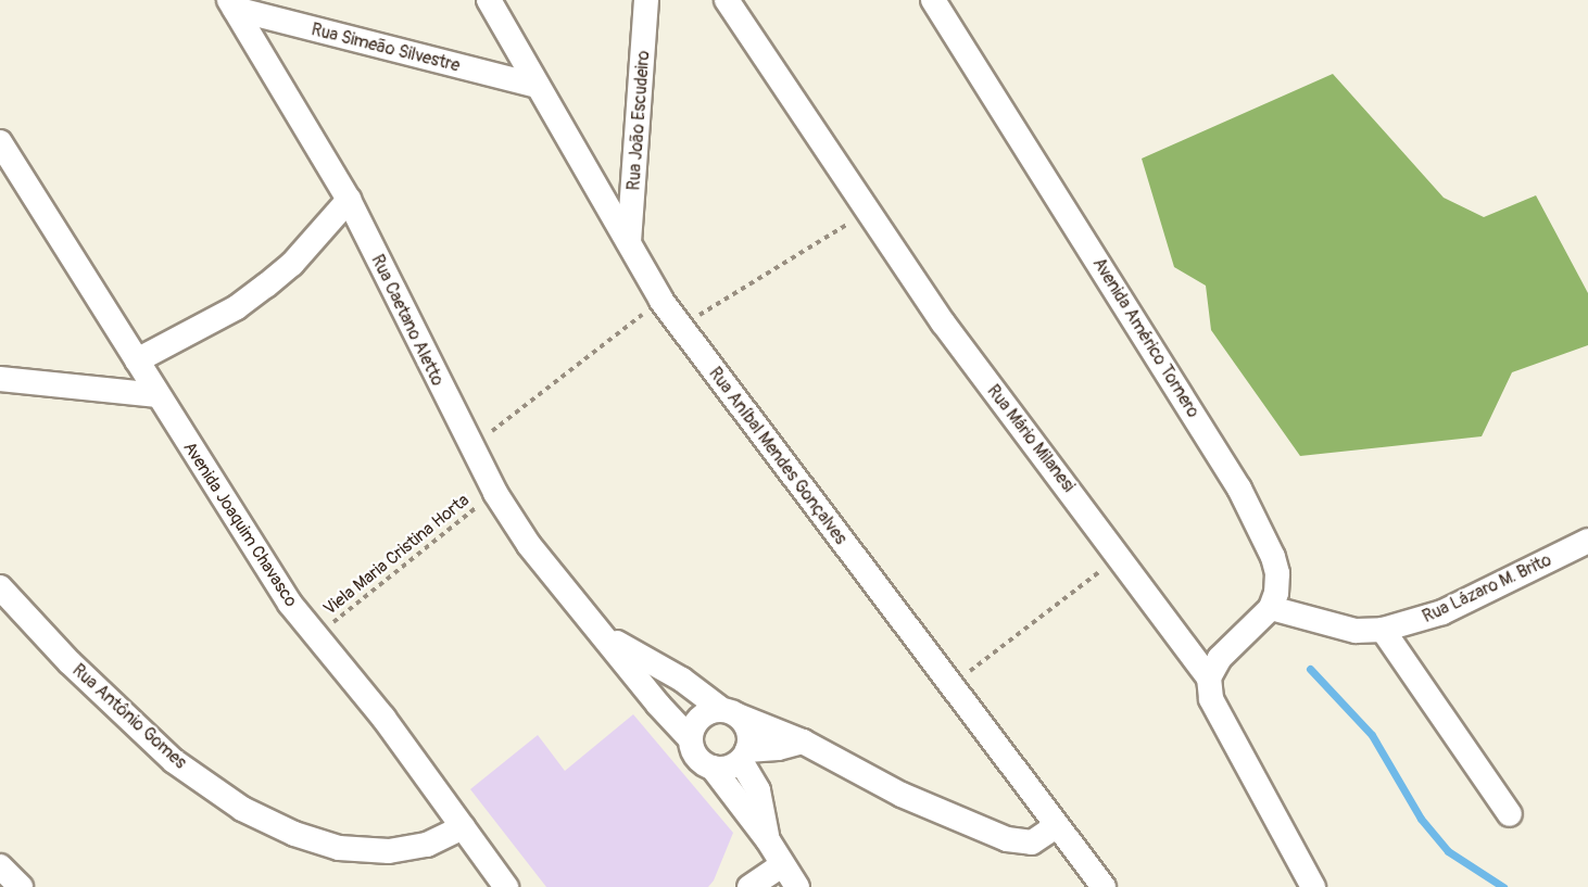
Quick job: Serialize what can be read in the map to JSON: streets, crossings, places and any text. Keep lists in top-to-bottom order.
{
  "streets": {
    "street": [
      "Rua Simeão Silvestre",
      "Rua João Escudeiro",
      "Rua Caetano Aletto",
      "Avenida Américo Tornero",
      "Rua Mário Milanesi",
      "Rua Aníbal Mendes Gonçalves",
      "Avenida Joaquim Chavasco",
      "Rua Lázaro M. Brito",
      "Rua Antônio Gomes"
    ],
    "path": ["Viela Maria Cristina Horta"]
  },
  "crossings": [
    ["Rua Simeão Silvestre", "Rua Caetano Aletto"],
    ["Rua Simeão Silvestre", "Rua Aníbal Mendes Gonçalves"],
    ["Rua João Escudeiro", "Rua Aníbal Mendes Gonçalves"],
    ["Rua Caetano Aletto", "Rua Aníbal Mendes Gonçalves"],
    ["Rua Caetano Aletto", "Viela Maria Cristina Horta"],
    ["Avenida Américo Tornero", "Rua Lázaro M. Brito"],
    ["Avenida Joaquim Chavasco", "Viela Maria Cristina Horta"],
    ["Avenida Joaquim Chavasco", "Rua Antônio Gomes"]
  ]
}
